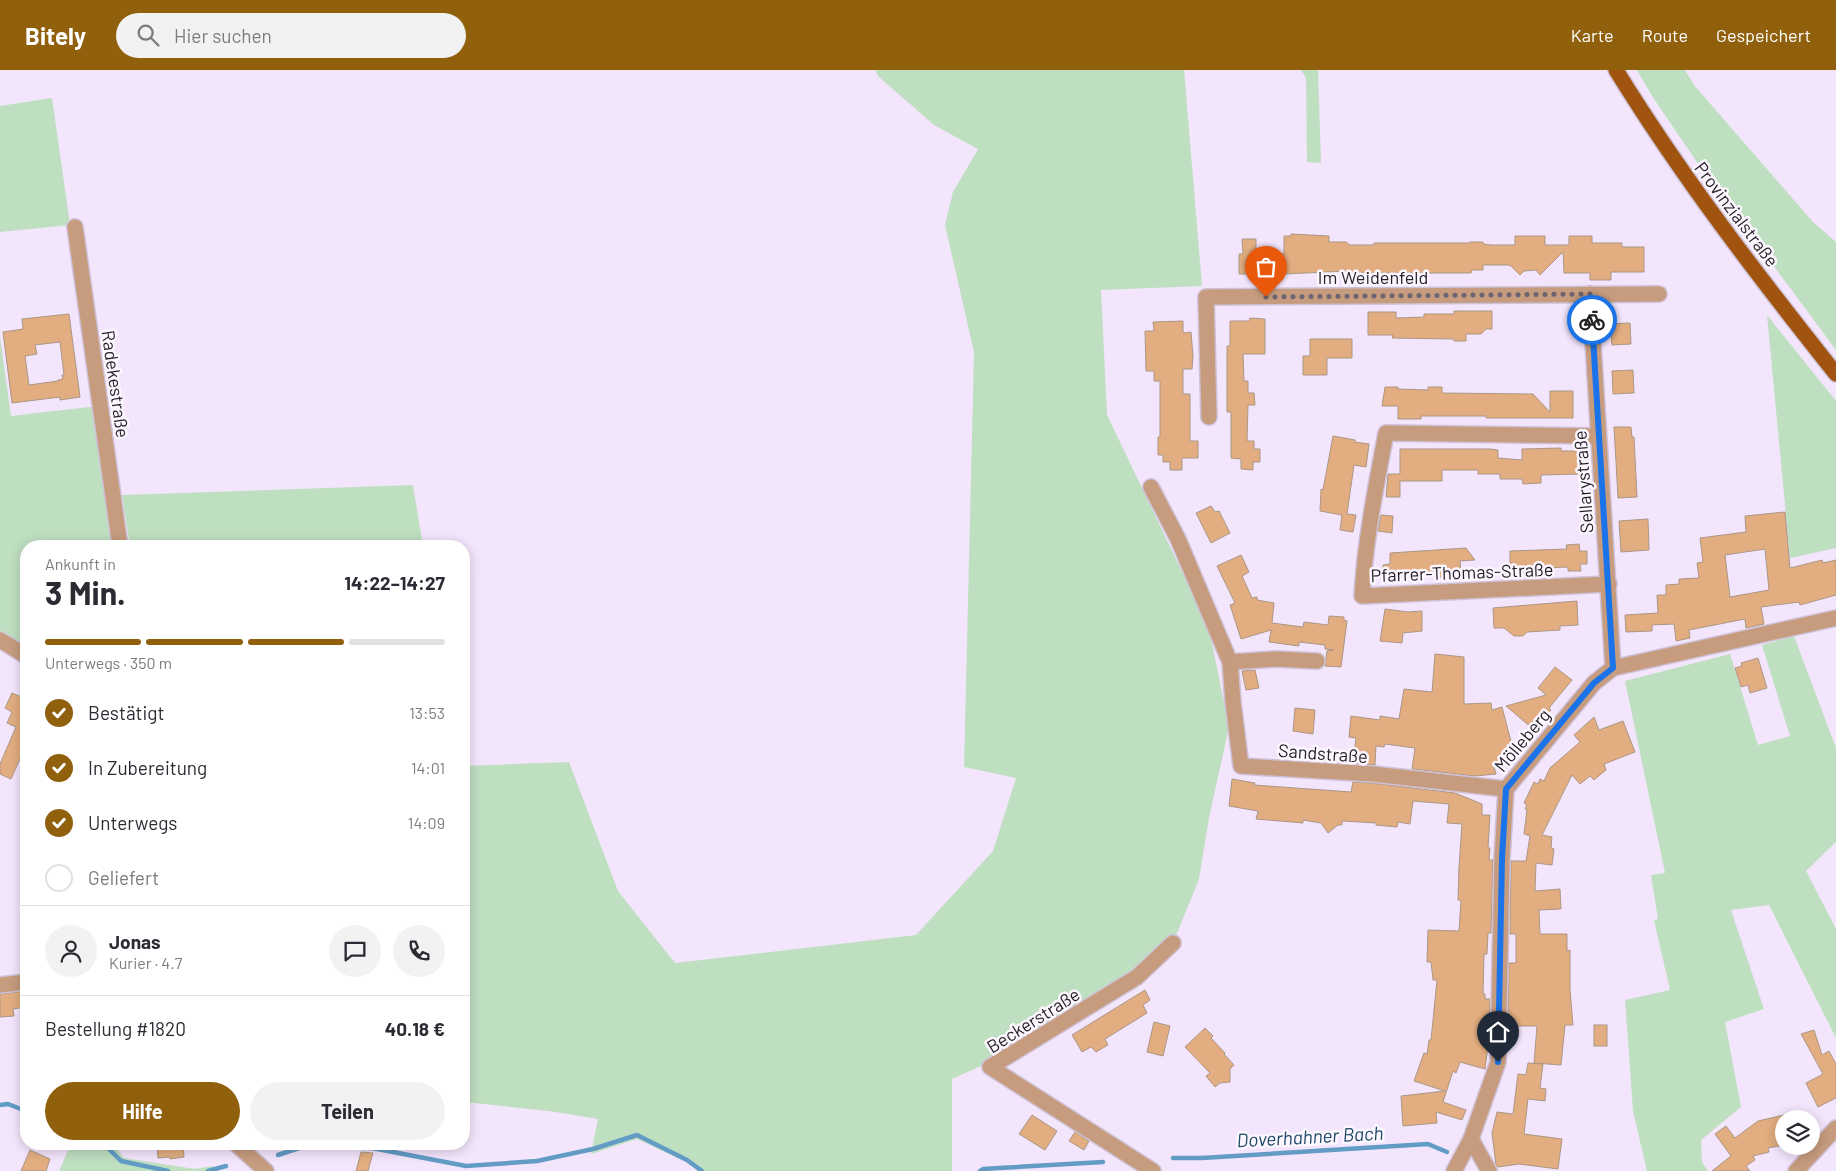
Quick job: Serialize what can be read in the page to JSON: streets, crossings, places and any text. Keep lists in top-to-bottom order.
{
  "streets": {
    "main road": ["Provinzialstraße"],
    "street": [
      "Im Weidenfeld",
      "Radekestraße",
      "Sellarystraße",
      "Pfarrer-Thomas-Straße",
      "Mölleberg",
      "Sandstraße",
      "Beckerstraße"
    ]
  },
  "crossings": [
    ["Im Weidenfeld", "Sellarystraße"],
    ["Sellarystraße", "Pfarrer-Thomas-Straße"],
    ["Sellarystraße", "Mölleberg"],
    ["Mölleberg", "Sandstraße"]
  ],
  "water": ["Doverhahner Bach"],
  "page": {
    "header": "Bitely",
    "search": "Hier suchen",
    "nav": ["Karte", "Route", "Gespeichert"],
    "heading": ["3 Min.", "Ankunft in", "14:22–14:27"],
    "panel": [
      "Jonas",
      "Kurier · 4.7",
      "Bestellung #1820",
      "40.18 €"
    ],
    "bar": "Unterwegs · 350 m",
    "list": [
      ["Bestätigt", "13:53"],
      ["In Zubereitung", "14:01"],
      ["Unterwegs", "14:09"],
      "Geliefert"
    ],
    "buttons": ["Hilfe", "Teilen"]
  }
}
